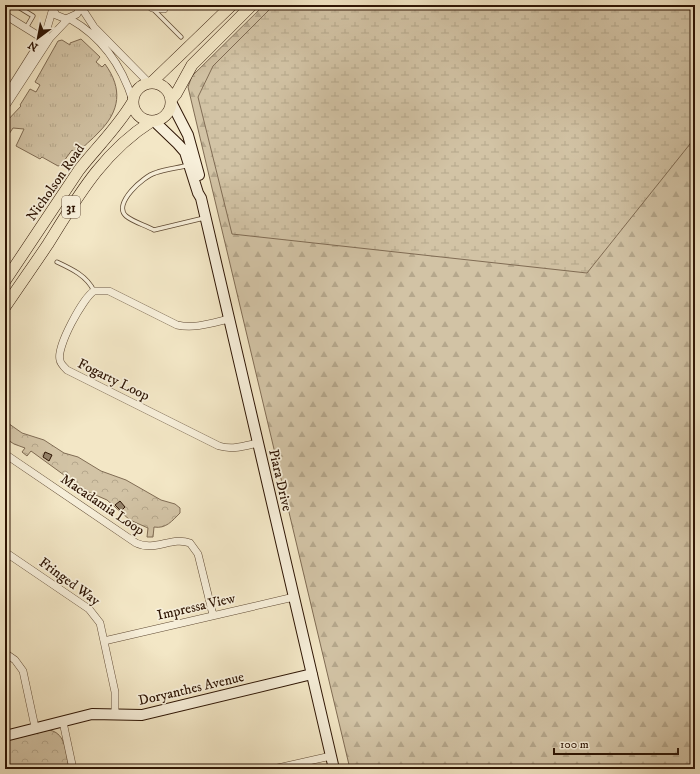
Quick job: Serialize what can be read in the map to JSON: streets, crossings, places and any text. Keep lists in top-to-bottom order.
{
  "streets": {
    "main road": ["Nicholson Road", "31"],
    "street": [
      "Fogarty Loop",
      "Piara Drive",
      "Macadamia Loop",
      "Fringed Way",
      "Impressa View",
      "Doryanthes Avenue"
    ]
  },
  "crossings": [
    ["Nicholson Road", "31"],
    ["Nicholson Road", "Piara Drive"],
    ["31", "Piara Drive"],
    ["Fogarty Loop", "Piara Drive"],
    ["Piara Drive", "Impressa View"],
    ["Piara Drive", "Doryanthes Avenue"],
    ["Macadamia Loop", "Impressa View"],
    ["Fringed Way", "Impressa View"],
    ["Fringed Way", "Doryanthes Avenue"]
  ],
  "scale_bar": "100 m",
  "north": "bottom left"
}
